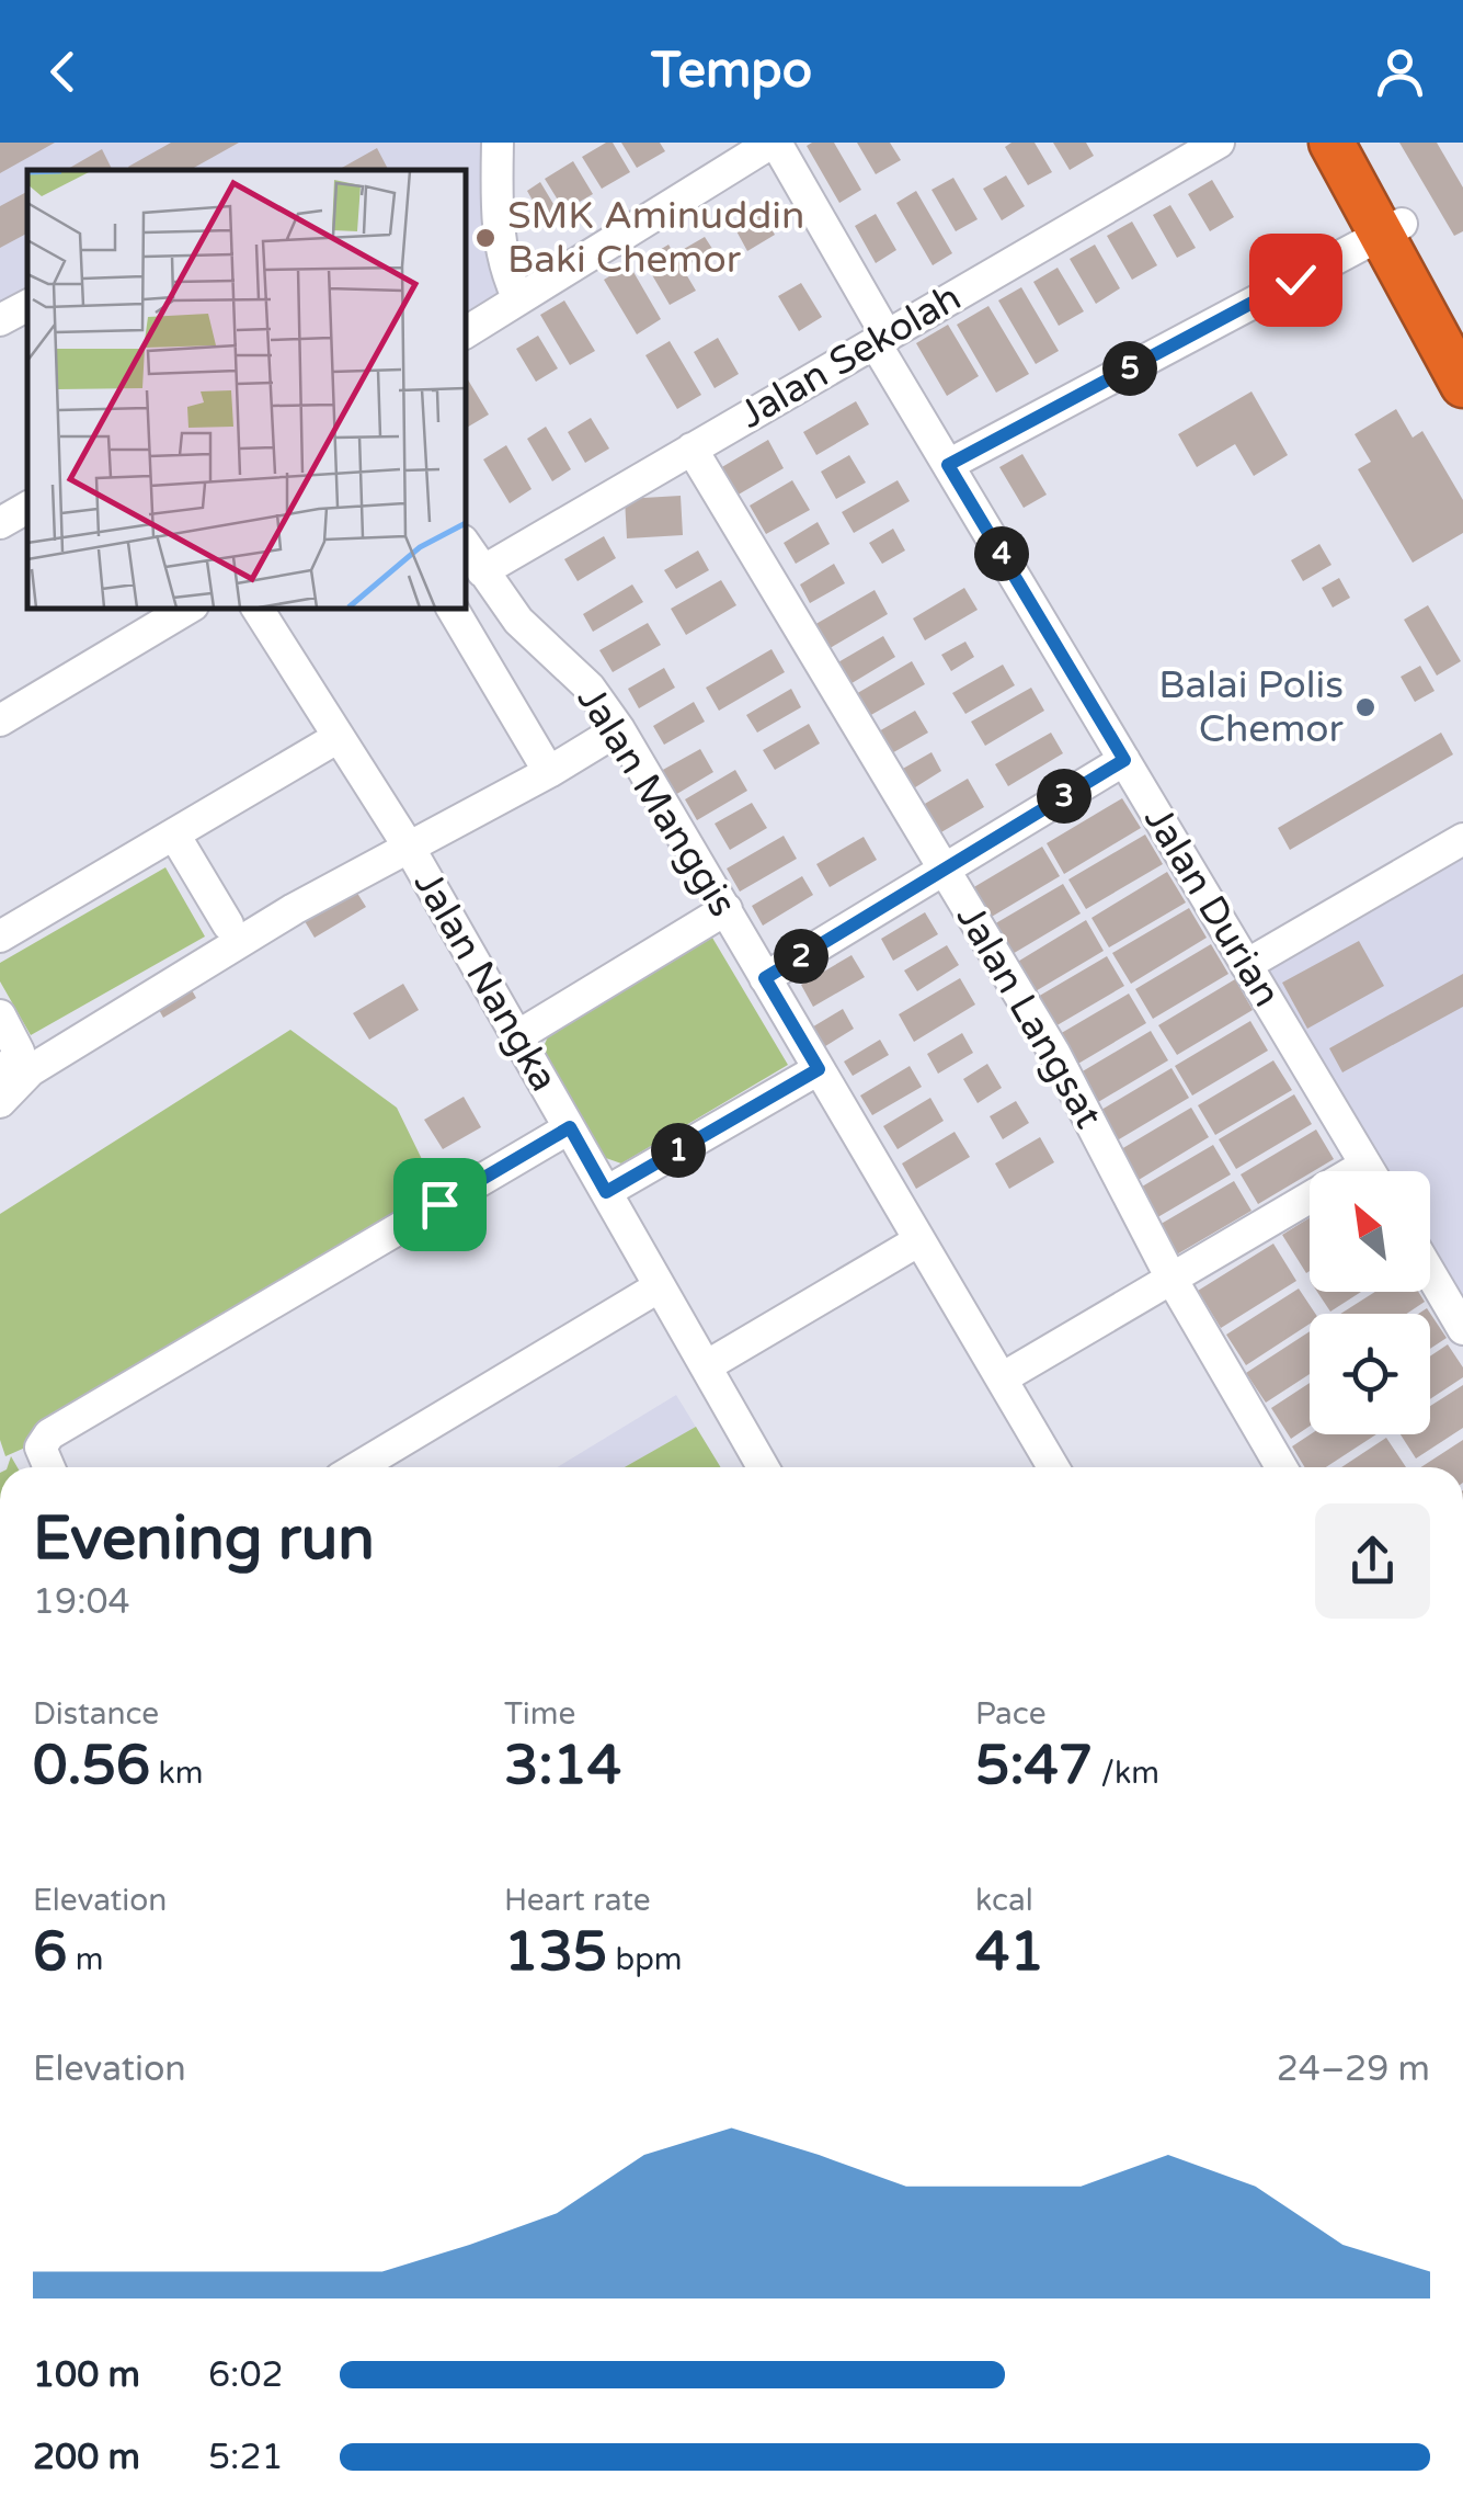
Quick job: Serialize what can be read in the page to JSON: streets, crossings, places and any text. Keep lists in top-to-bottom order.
{
  "streets": {
    "street": [
      "Jalan Sekolah",
      "Jalan Manggis",
      "Jalan Durian",
      "Jalan Nangka",
      "Jalan Langsat"
    ]
  },
  "crossings": [
    ["Jalan Sekolah", "Jalan Manggis"],
    ["Jalan Sekolah", "Jalan Durian"],
    ["Jalan Sekolah", "Jalan Langsat"]
  ],
  "places": ["SMK Aminuddin Baki Chemor", "Balai Polis Chemor"],
  "north": "top left",
  "page": {
    "header": "Tempo",
    "pins": [
      "5",
      "4",
      "3",
      "2",
      "1"
    ],
    "heading": ["Evening run", "19:04"],
    "stats": [
      ["Distance", "0.56 km"],
      ["Time", "3:14"],
      ["Pace", "5:47 /km"],
      ["Elevation", "6 m"],
      ["Heart rate", "135 bpm"],
      ["kcal", "41"]
    ],
    "chart": ["Elevation", "24–29 m"],
    "list": [
      {
        "name": "100 m",
        "note": "6:02"
      },
      {
        "name": "200 m",
        "note": "5:21"
      }
    ]
  }
}
